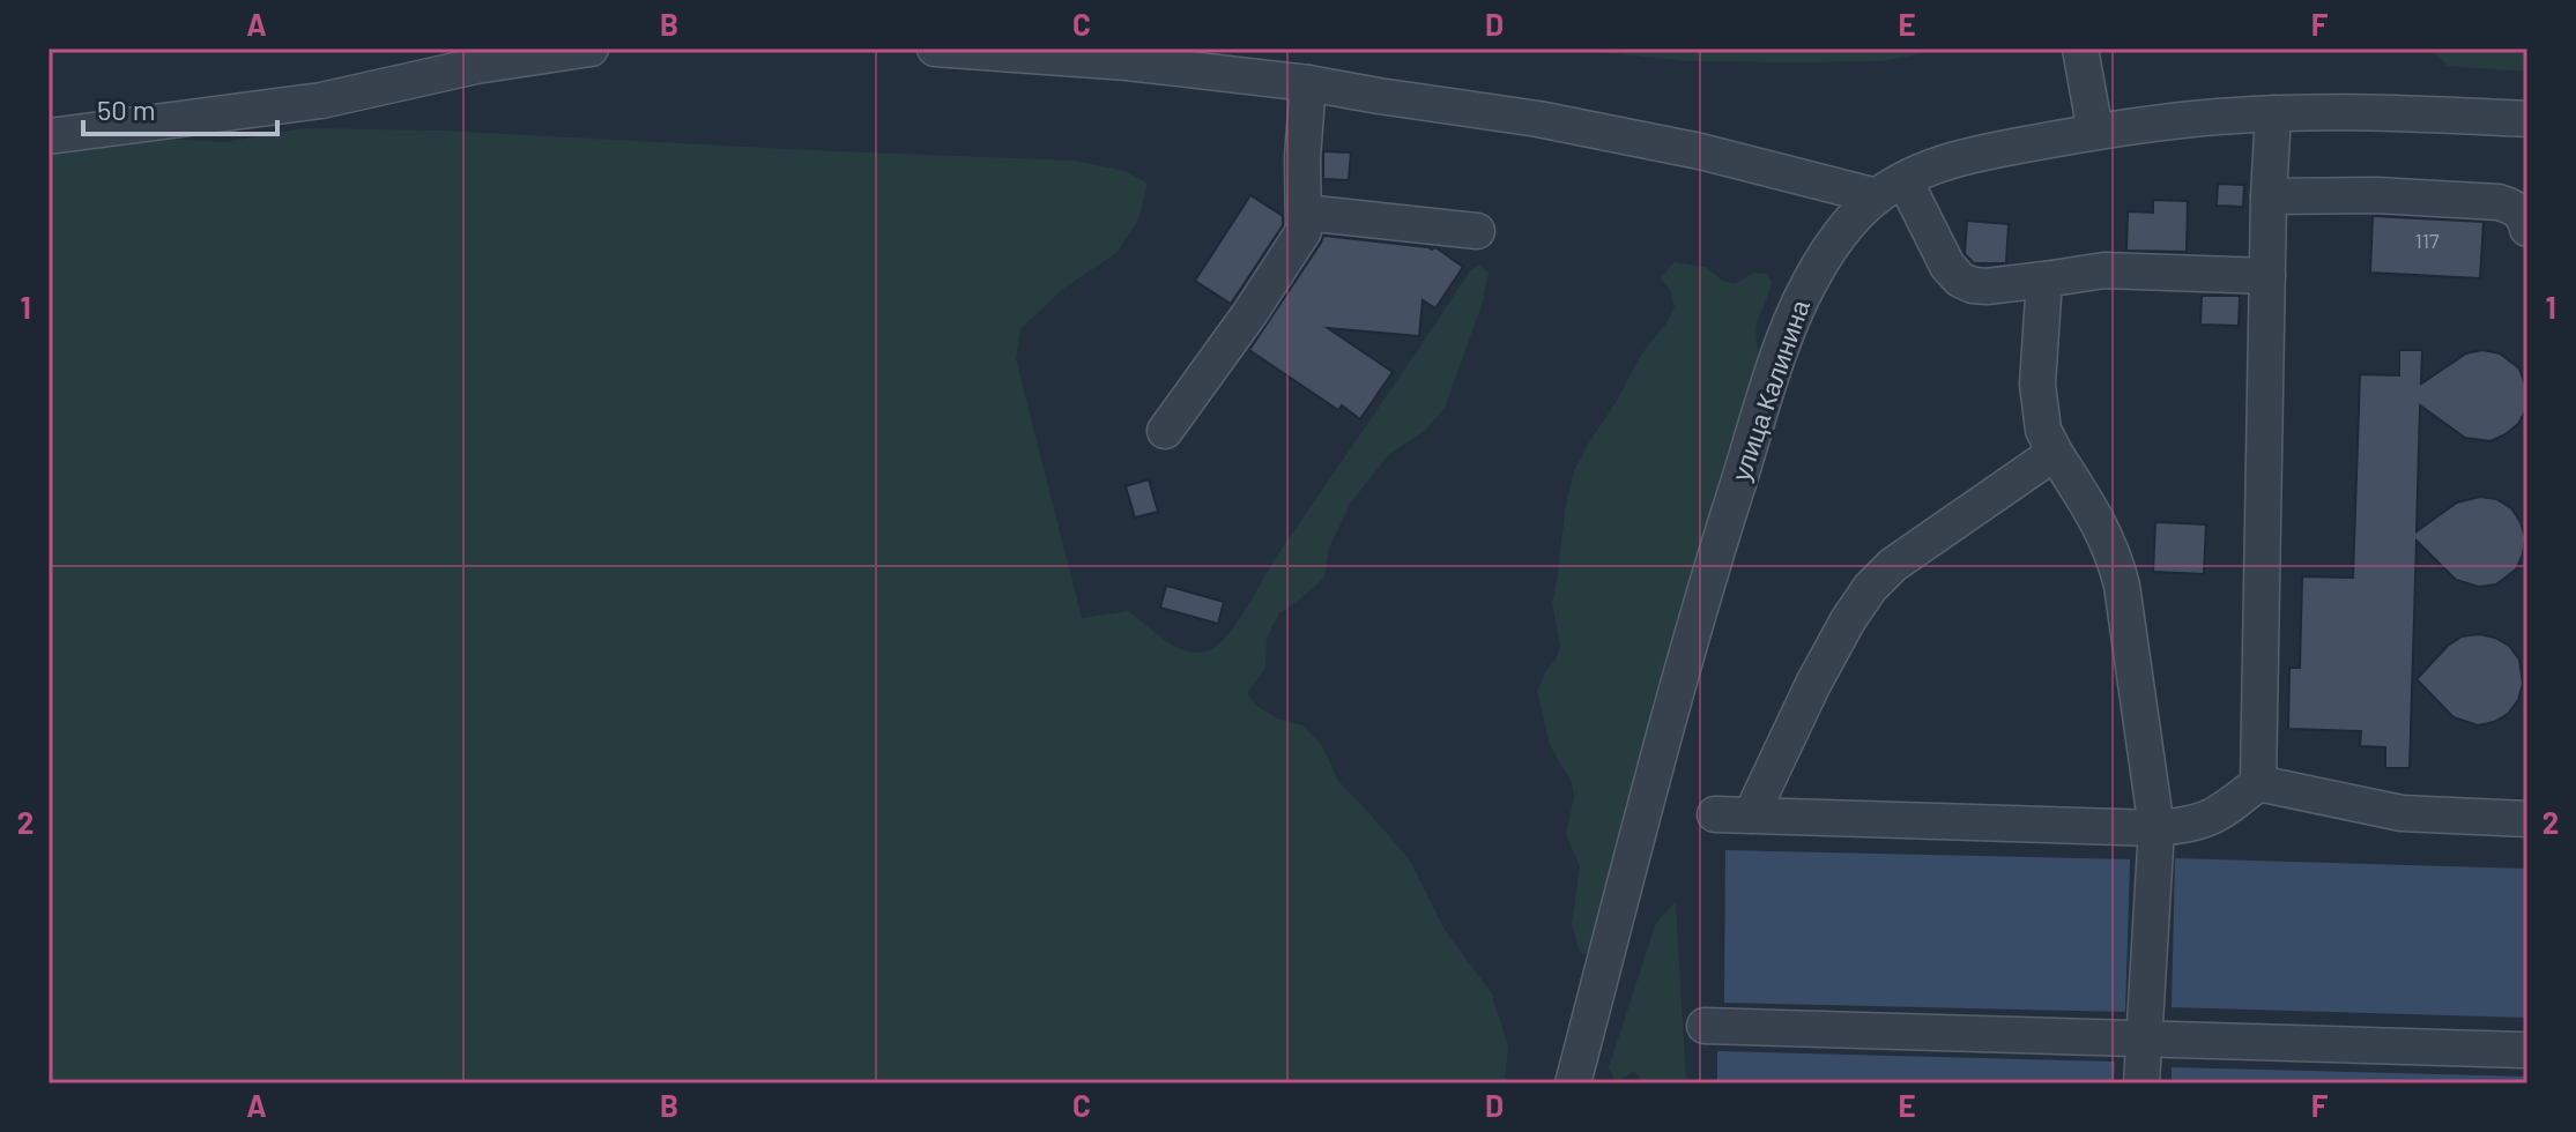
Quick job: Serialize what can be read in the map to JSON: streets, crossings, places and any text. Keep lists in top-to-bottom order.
{
  "streets": {
    "street": ["улица Калинина"]
  },
  "house_numbers": ["117"],
  "scale_bar": "50 m",
  "grid": {
    "columns": [
      "A",
      "B",
      "C",
      "D",
      "E",
      "F"
    ],
    "rows": ["1", "2"]
  }
}
